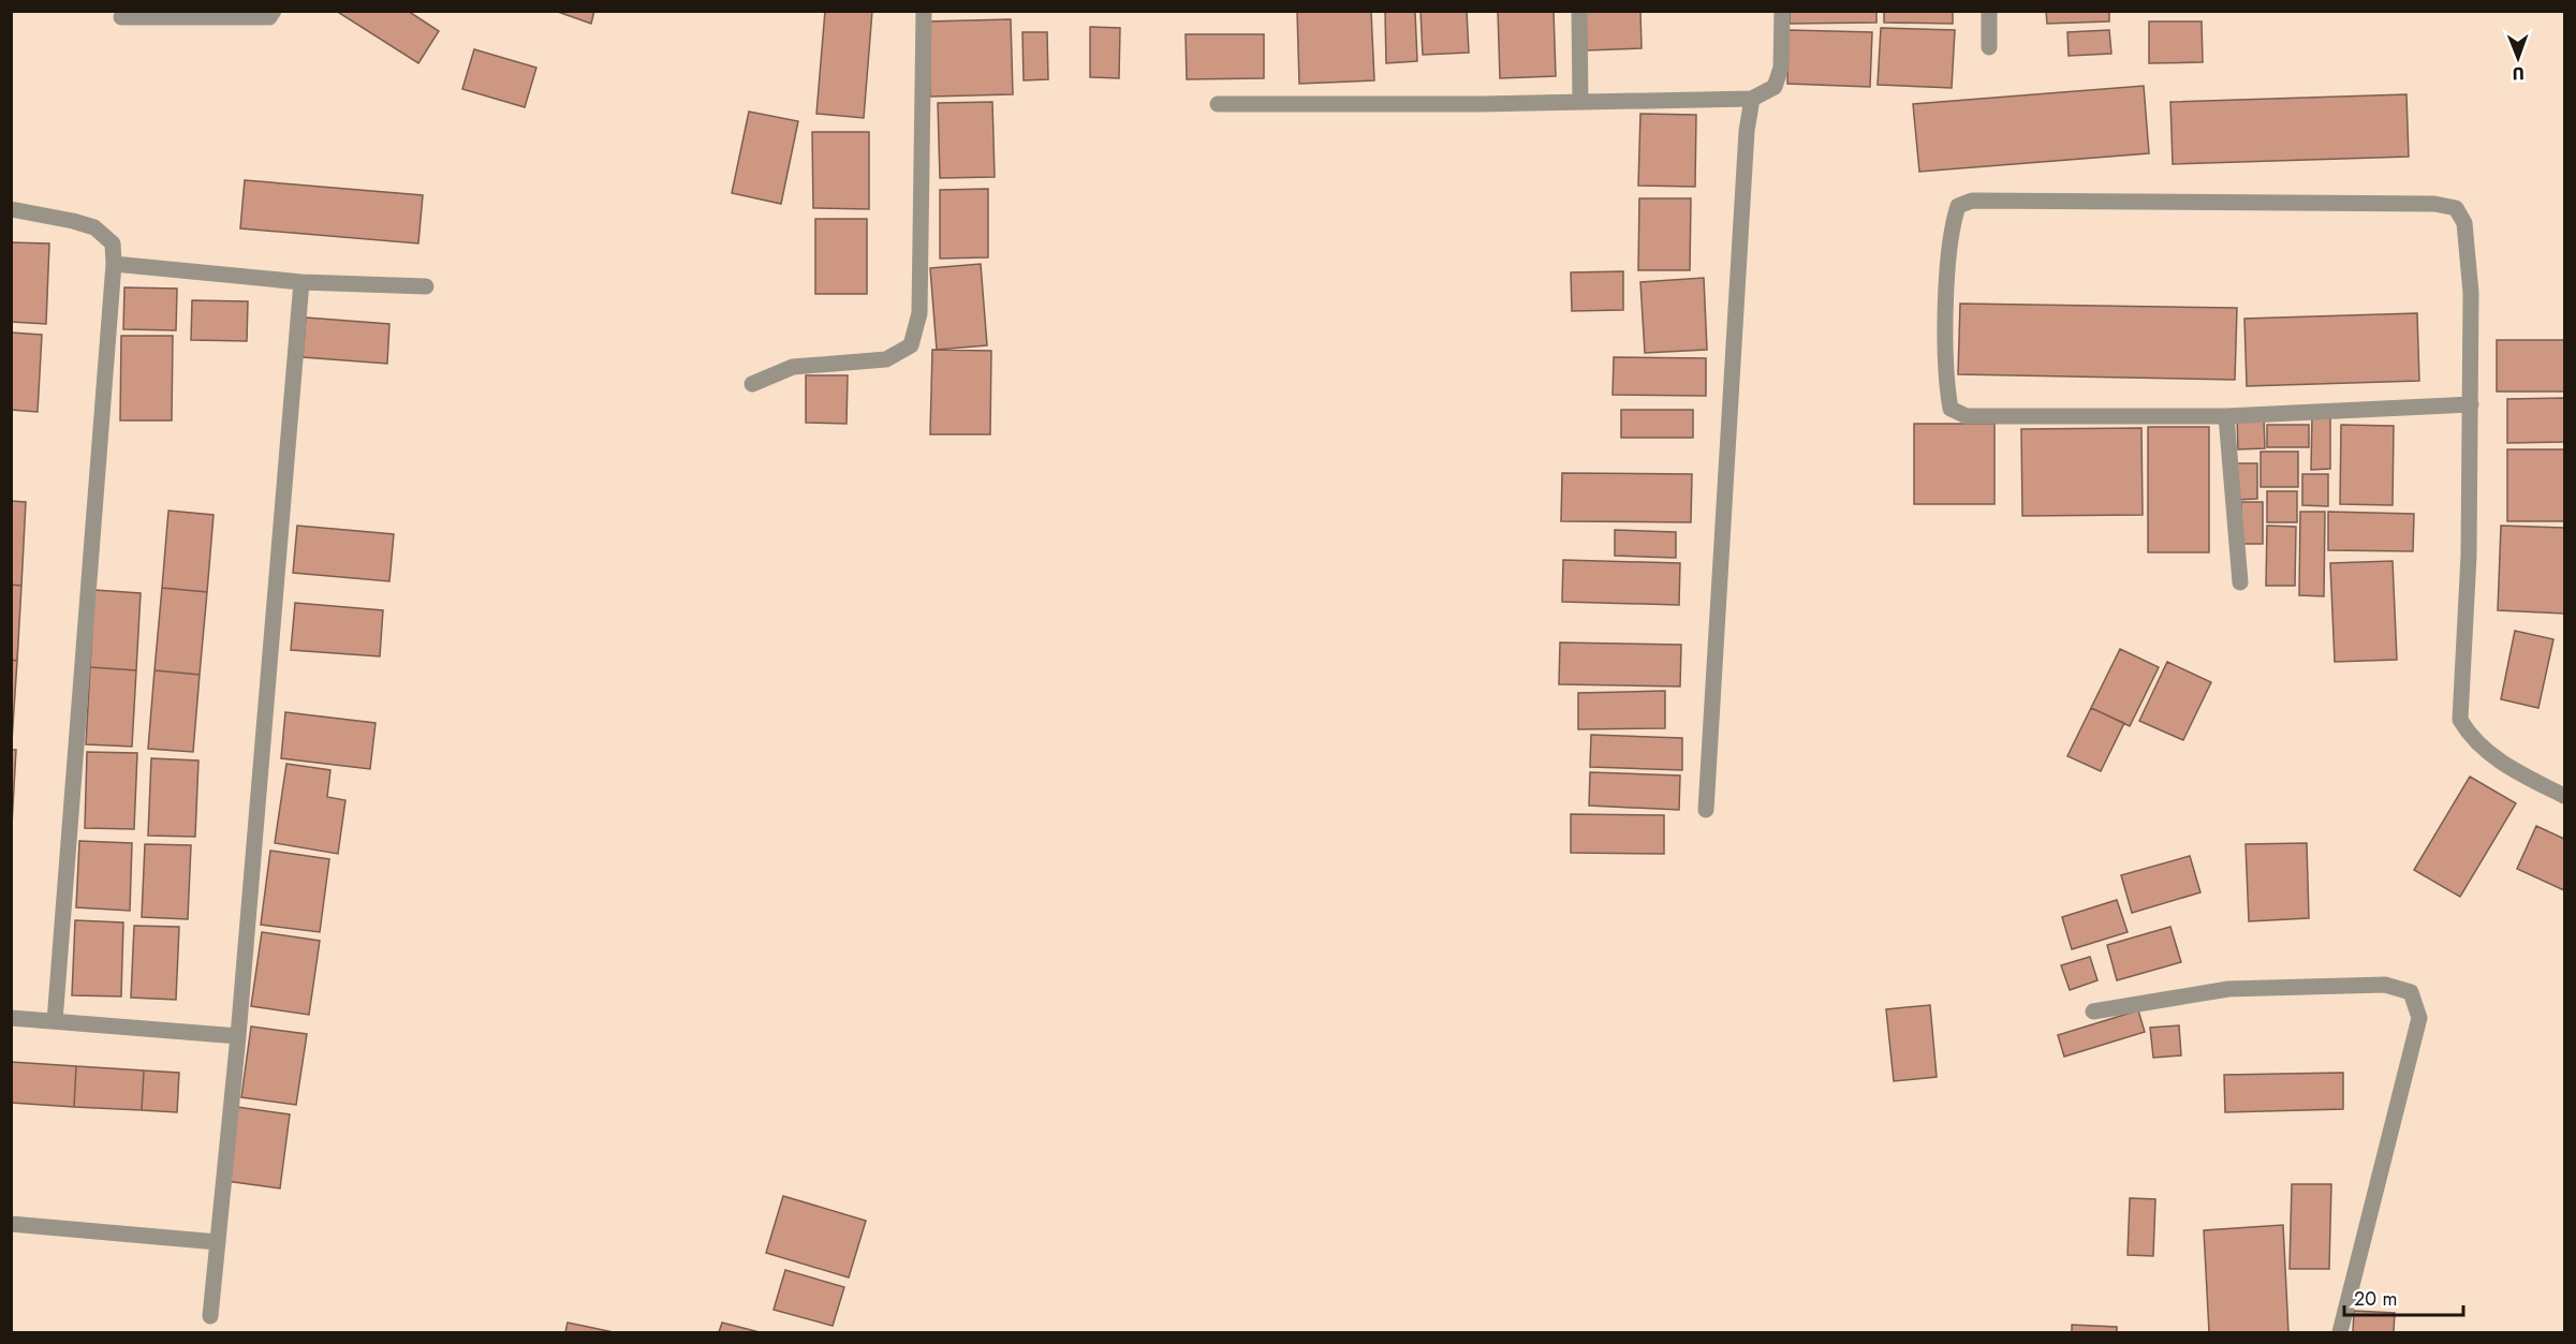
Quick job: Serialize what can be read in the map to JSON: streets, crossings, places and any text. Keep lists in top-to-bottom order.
{
  "scale_bar": "20 m",
  "north": "bottom"
}
